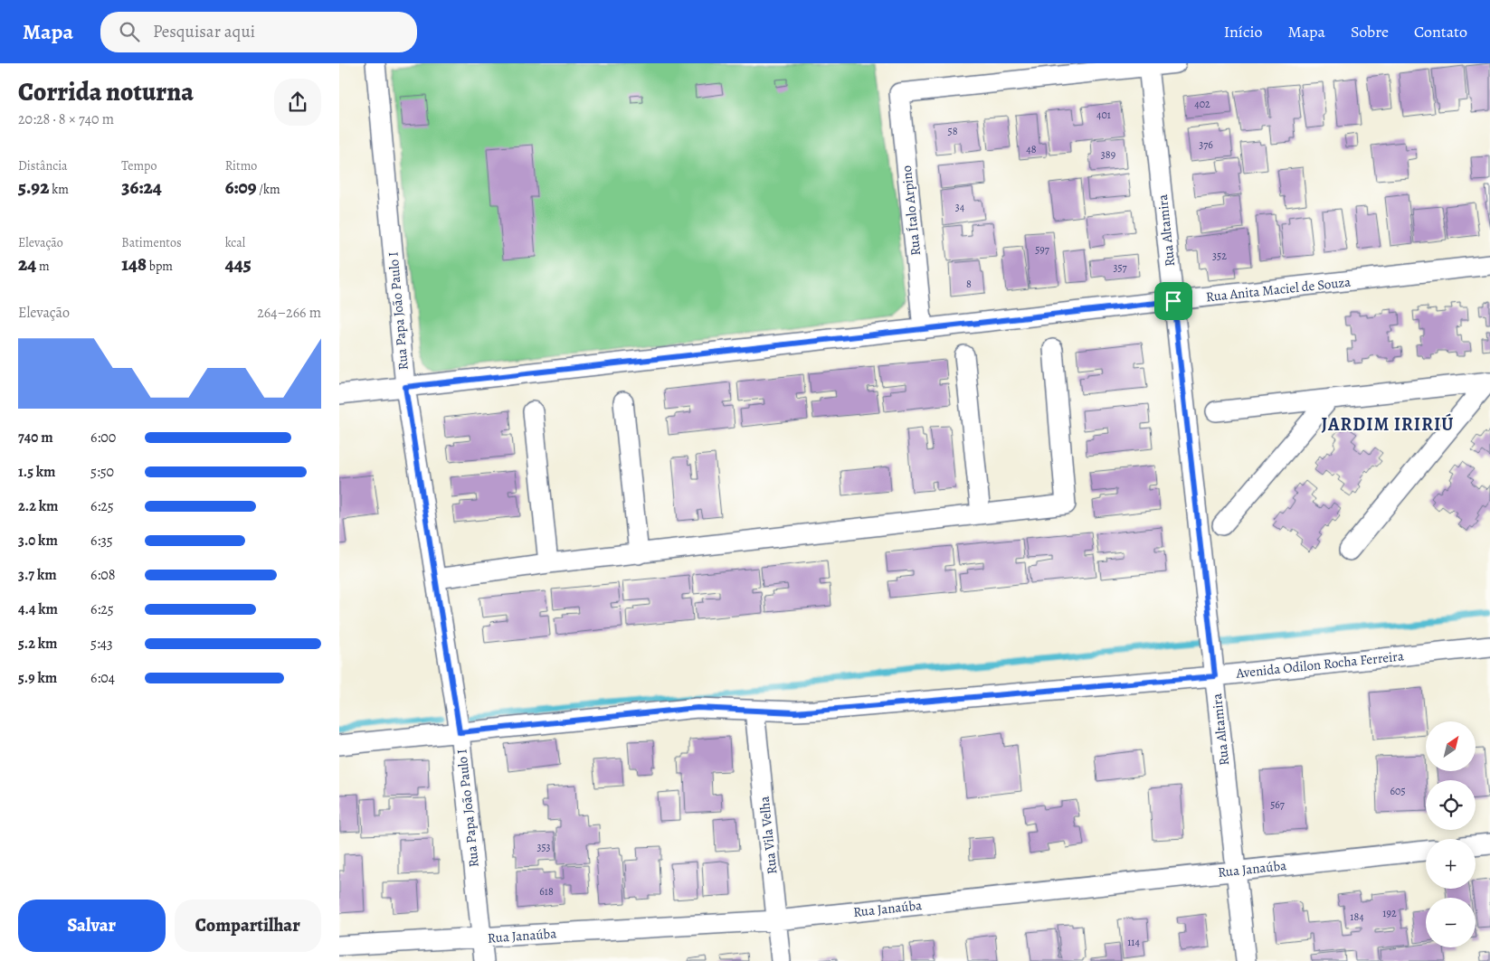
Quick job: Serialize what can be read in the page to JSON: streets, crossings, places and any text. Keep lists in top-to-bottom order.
{
  "streets": {
    "street": [
      "Rua Ítalo Arpino",
      "Rua Altamira",
      "Rua Anita Maciel de Souza",
      "Rua Papa João Paulo I",
      "Avenida Odilon Rocha Ferreira",
      "Rua Vila Velha",
      "Rua Janaúba"
    ]
  },
  "crossings": [
    ["Rua Ítalo Arpino", "Rua Altamira"],
    ["Rua Ítalo Arpino", "Rua Anita Maciel de Souza"],
    ["Rua Altamira", "Rua Anita Maciel de Souza"],
    ["Rua Altamira", "Avenida Odilon Rocha Ferreira"],
    ["Rua Altamira", "Rua Janaúba"],
    ["Rua Anita Maciel de Souza", "Rua Papa João Paulo I"],
    ["Rua Papa João Paulo I", "Avenida Odilon Rocha Ferreira"],
    ["Rua Papa João Paulo I", "Rua Janaúba"],
    ["Avenida Odilon Rocha Ferreira", "Rua Vila Velha"],
    ["Rua Vila Velha", "Rua Janaúba"]
  ],
  "districts": ["JARDIM IRIRIÚ"],
  "house_numbers": [
    "402",
    "401",
    "58",
    "376",
    "48",
    "389",
    "34",
    "597",
    "352",
    "357",
    "8",
    "605",
    "567",
    "353",
    "618",
    "192",
    "184",
    "114"
  ],
  "north": "top right",
  "page": {
    "header": "Mapa",
    "search": "Pesquisar aqui",
    "nav": [
      "Início",
      "Mapa",
      "Sobre",
      "Contato"
    ],
    "heading": ["Corrida noturna", "20:28 · 8 × 740 m"],
    "stats": [
      ["Distância", "5.92 km"],
      ["Tempo", "36:24"],
      ["Ritmo", "6:09 /km"],
      ["Elevação", "24 m"],
      ["Batimentos", "148 bpm"],
      ["kcal", "445"]
    ],
    "chart": ["Elevação", "264–266 m"],
    "list": [
      {
        "name": "740 m",
        "note": "6:00"
      },
      {
        "name": "1.5 km",
        "note": "5:50"
      },
      {
        "name": "2.2 km",
        "note": "6:25"
      },
      {
        "name": "3.0 km",
        "note": "6:35"
      },
      {
        "name": "3.7 km",
        "note": "6:08"
      },
      {
        "name": "4.4 km",
        "note": "6:25"
      },
      {
        "name": "5.2 km",
        "note": "5:43"
      },
      {
        "name": "5.9 km",
        "note": "6:04"
      }
    ],
    "map_buttons": ["+", "−"],
    "buttons": ["Salvar", "Compartilhar"]
  }
}
